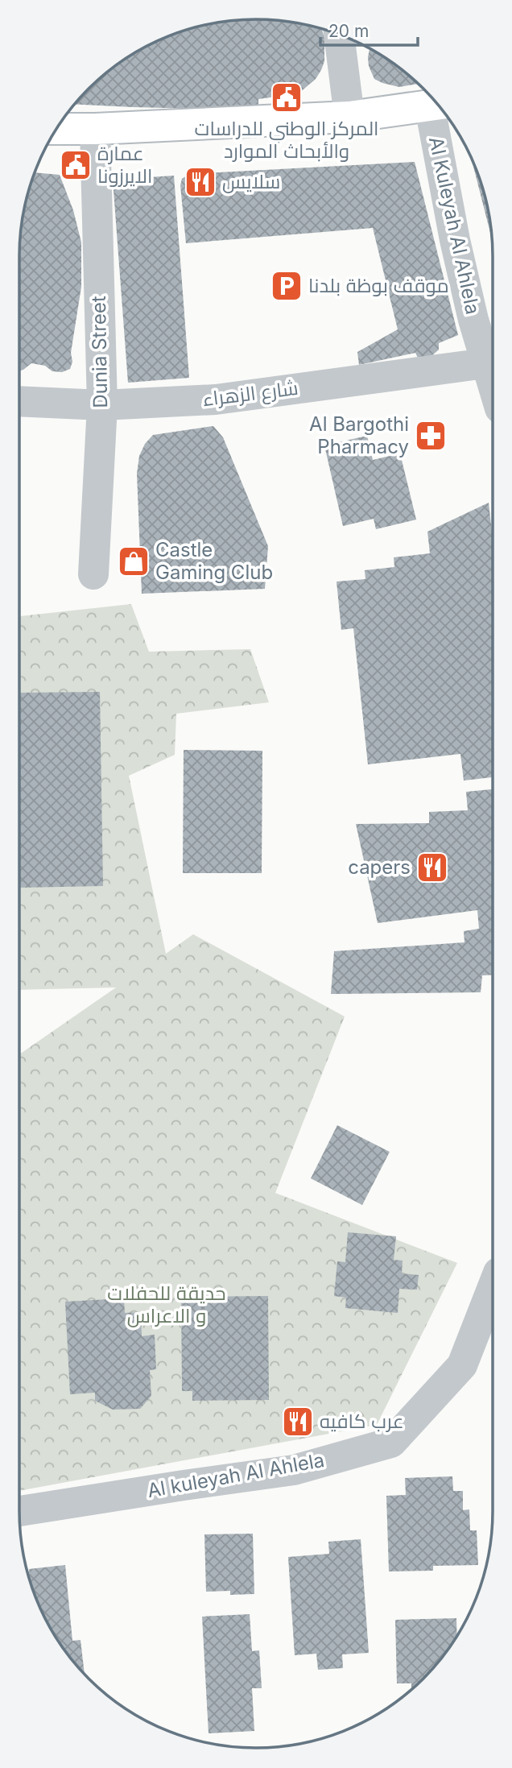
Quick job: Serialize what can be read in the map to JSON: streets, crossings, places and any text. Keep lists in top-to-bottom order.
{
  "streets": {
    "street": [
      "Al Kuleyah Al Ahlela",
      "Dunia Street",
      "شارع الزهراء",
      "Al kuleyah Al Ahlela"
    ]
  },
  "crossings": [
    ["Al Kuleyah Al Ahlela", "شارع الزهراء"],
    ["Dunia Street", "شارع الزهراء"]
  ],
  "parks": ["حديقة للحفلات و الاعراس"],
  "places": {
    "public building": ["المركز الوطني للدراسات والأبحاث الموارد", "عمارة الايرزونا"],
    "restaurant": ["سلايس", "capers", "عرب كافيه"],
    "parking": ["موقف بوظة بلدنا"],
    "pharmacy": ["Al Bargothi Pharmacy"],
    "shop": ["Castle Gaming Club"]
  },
  "scale_bar": "20 m"
}
